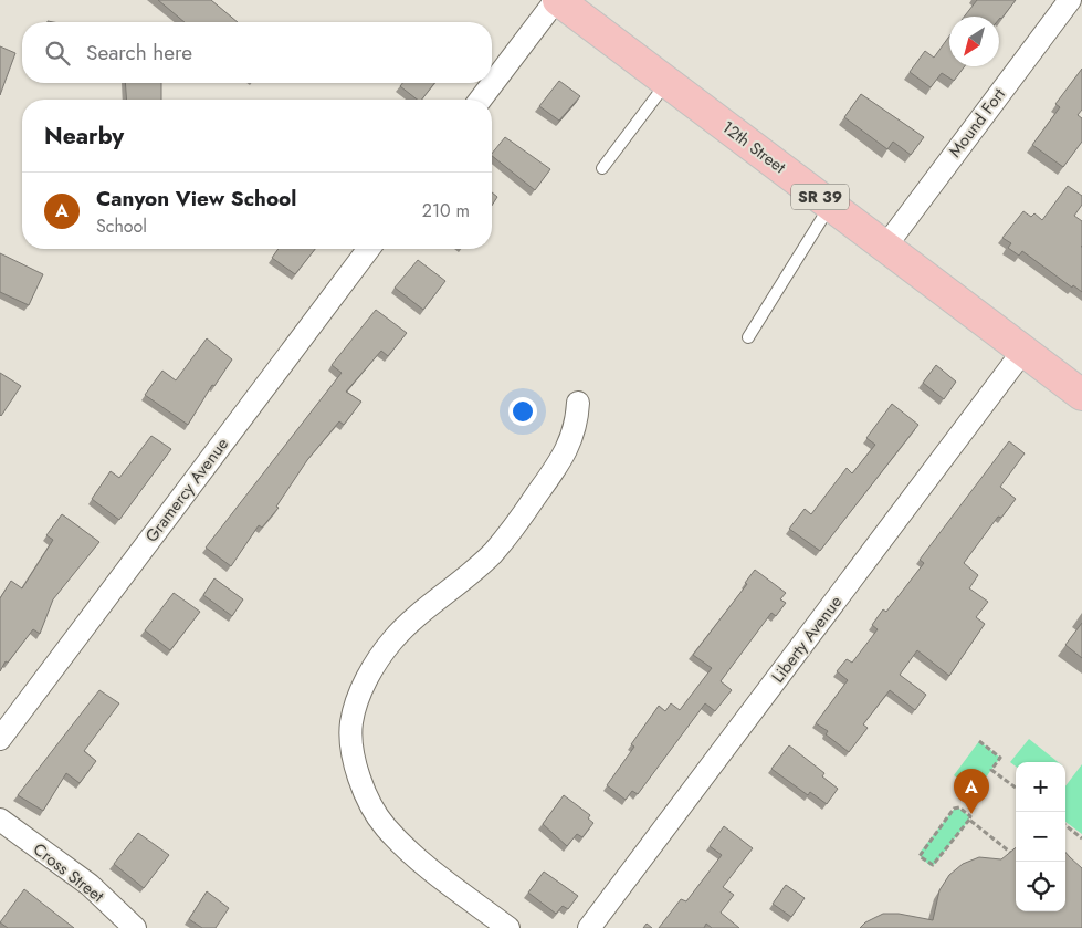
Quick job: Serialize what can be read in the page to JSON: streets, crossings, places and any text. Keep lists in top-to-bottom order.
{
  "streets": {
    "main road": ["12th Street", "SR 39"],
    "street": [
      "Mound Fort",
      "Gramercy Avenue",
      "Liberty Avenue",
      "Cross Street"
    ]
  },
  "crossings": [
    ["Mound Fort", "12th Street"],
    ["12th Street", "Liberty Avenue"]
  ],
  "north": "bottom left",
  "page": {
    "search": "Search here",
    "heading": "Nearby",
    "list": [
      {
        "mark": "A",
        "name": "Canyon View School",
        "note": "School",
        "value": "210 m"
      }
    ],
    "map_buttons": ["+", "−"],
    "pins": "A"
  }
}
